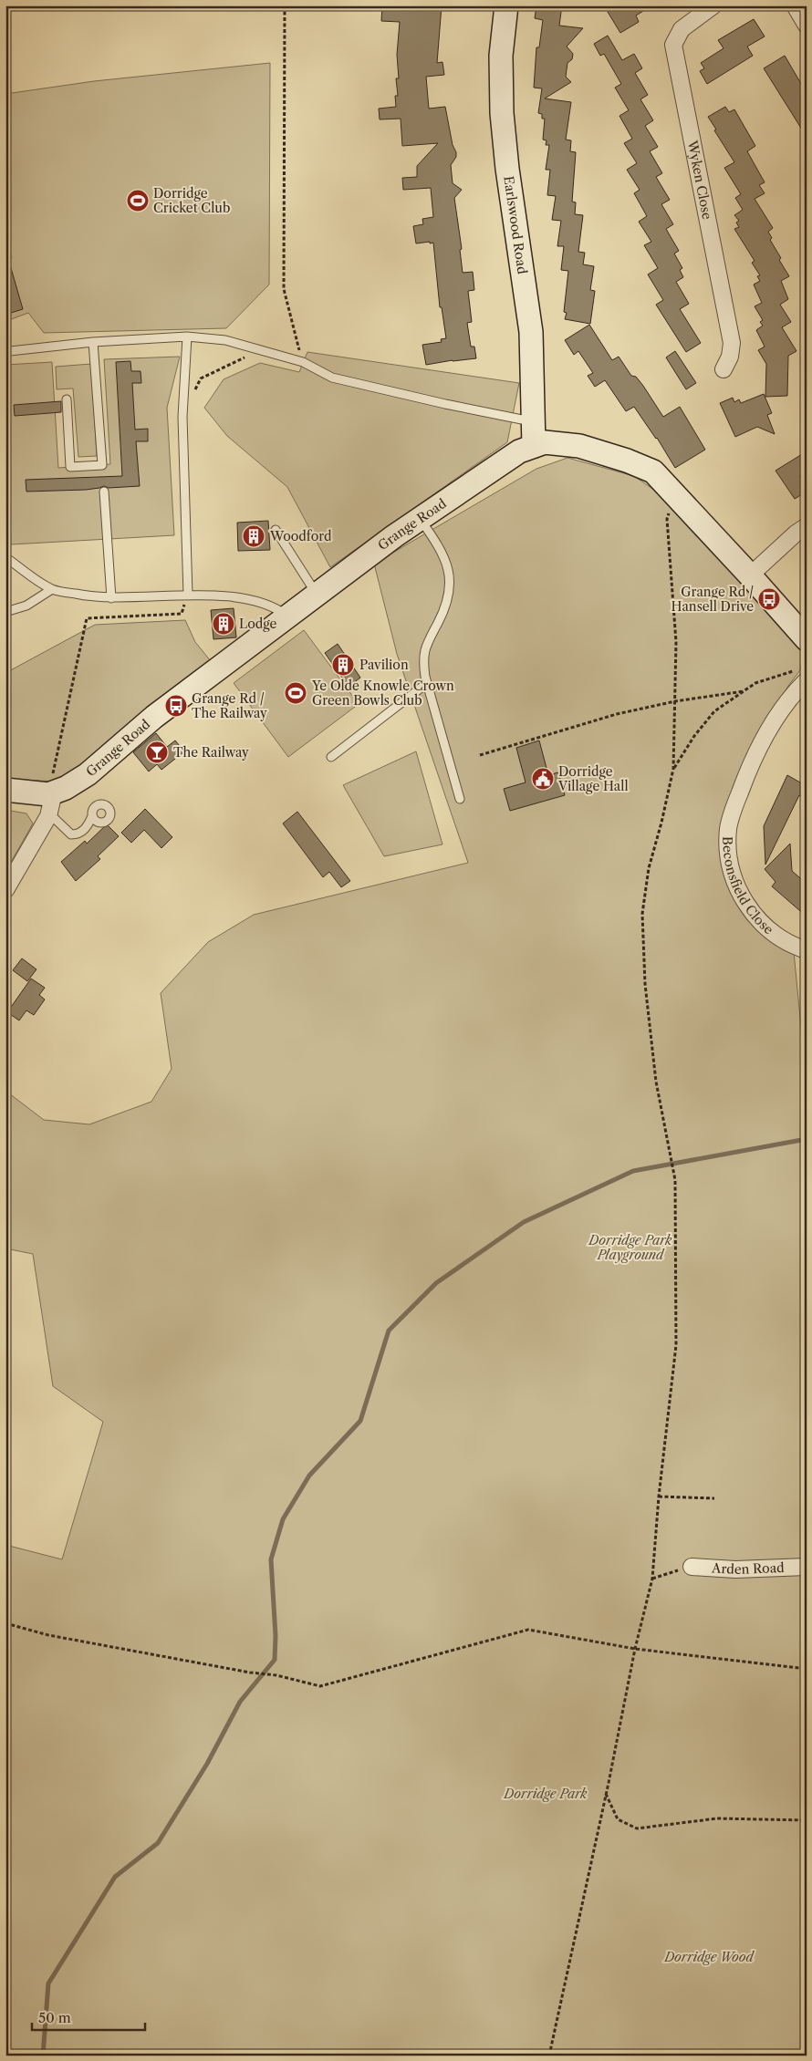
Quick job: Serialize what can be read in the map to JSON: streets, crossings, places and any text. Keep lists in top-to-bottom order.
{
  "streets": {
    "main road": ["Earlswood Road", "Grange Road"],
    "street": ["Wyken Close", "Beconsfield Close", "Arden Road"]
  },
  "crossings": [
    ["Earlswood Road", "Grange Road"]
  ],
  "parks": ["Dorridge Park Playground", "Dorridge Park", "Dorridge Wood"],
  "places": {
    "sports": ["Dorridge Cricket Club", "Ye Olde Knowle Crown Green Bowls Club"],
    "building": ["Woodford", "Lodge", "Pavilion"],
    "bus stop": ["Grange Rd / Hansell Drive", "Grange Rd / The Railway"],
    "bar": ["The Railway"],
    "public building": ["Dorridge Village Hall"]
  },
  "scale_bar": "50 m"
}
